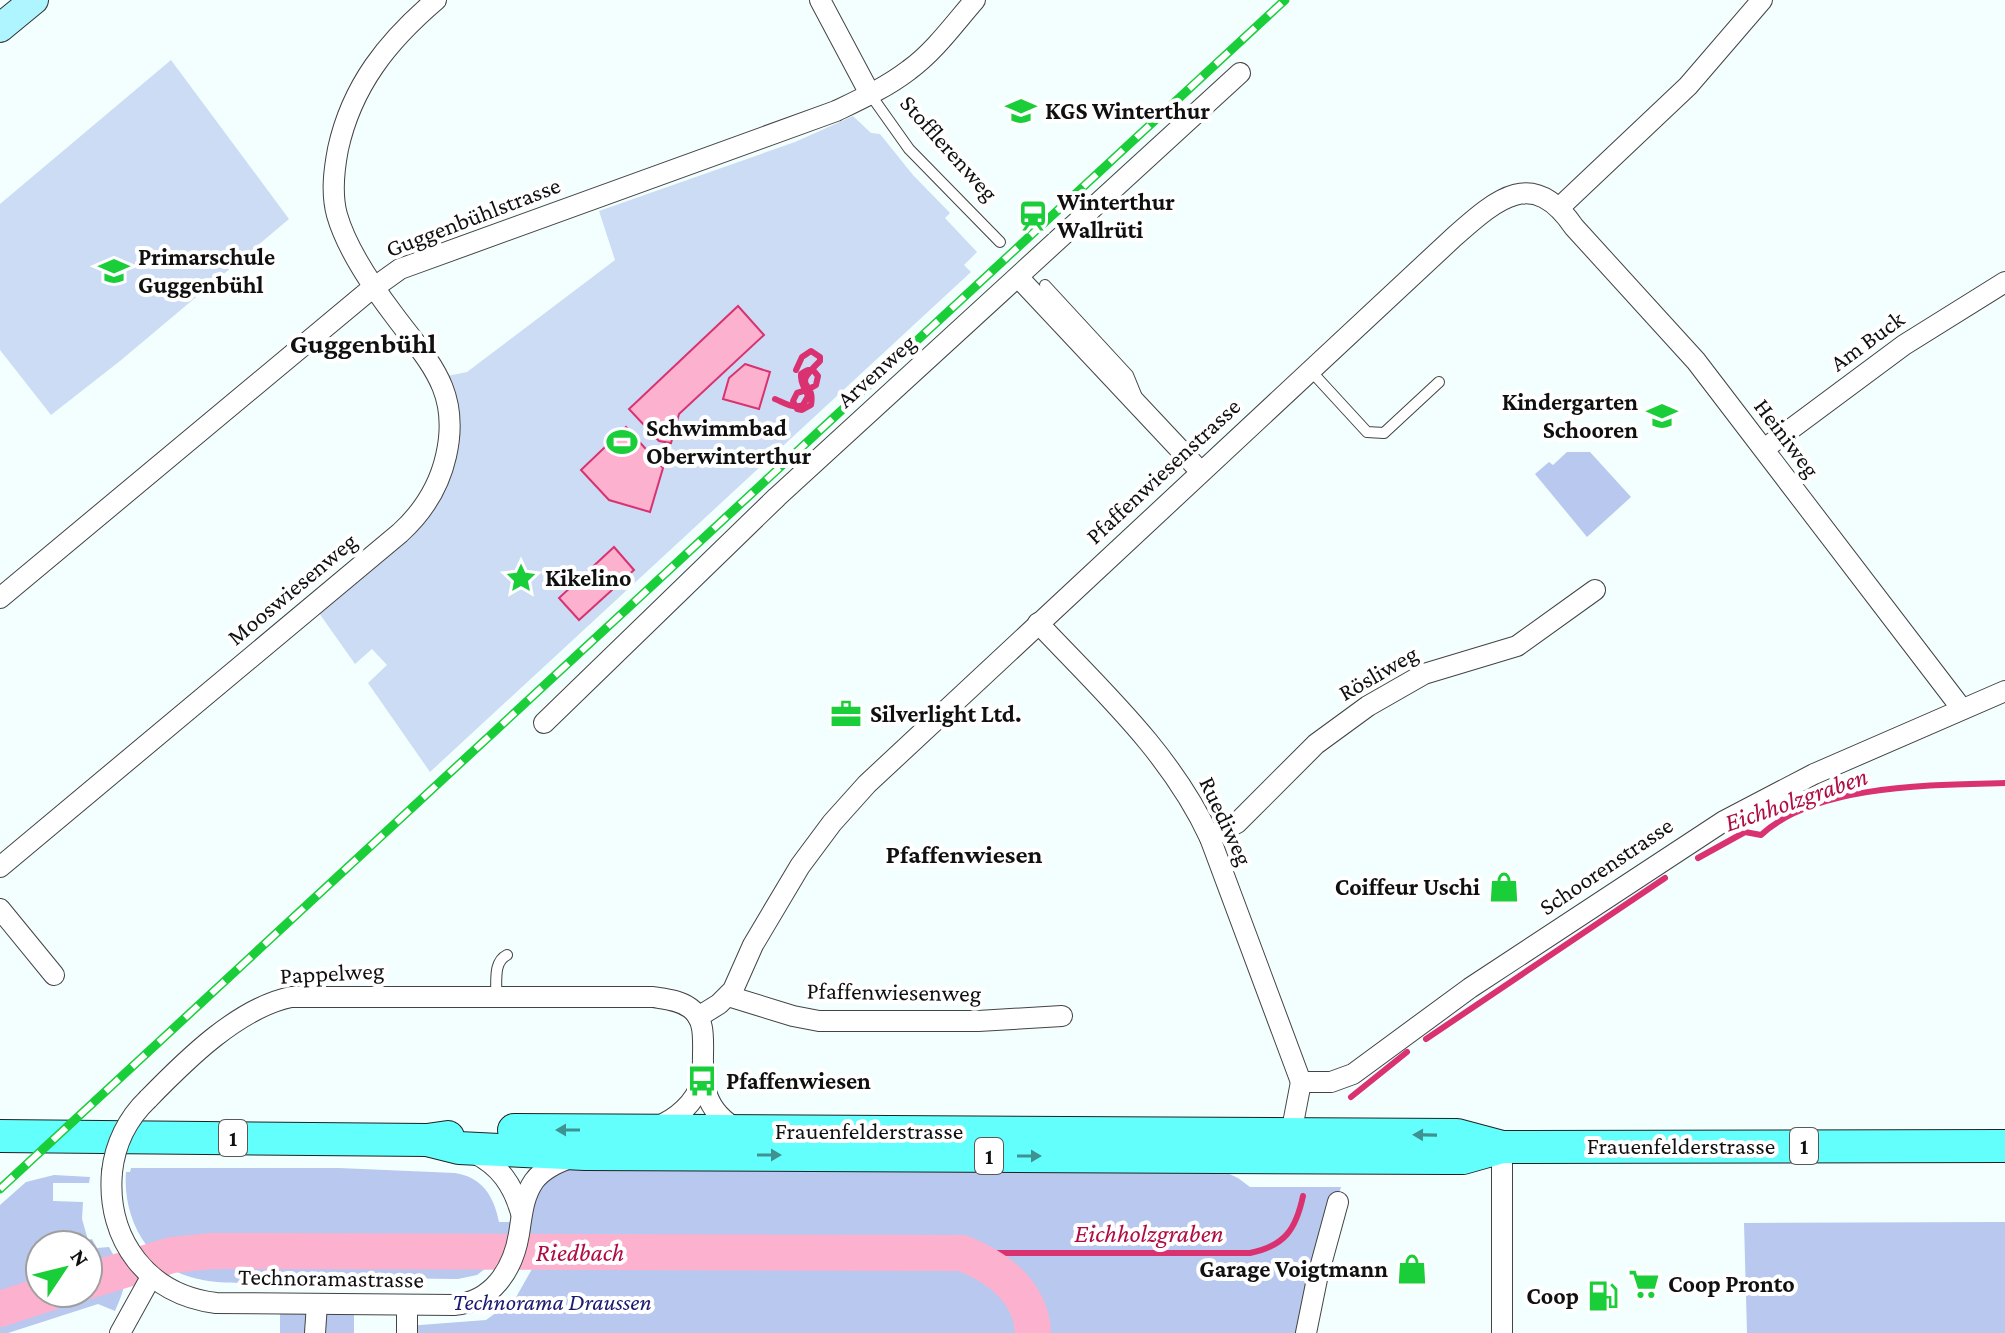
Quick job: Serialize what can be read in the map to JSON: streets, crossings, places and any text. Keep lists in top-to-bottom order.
{
  "streets": {
    "main road": ["Frauenfelderstrasse", "1"],
    "street": [
      "Stofflerenweg",
      "Guggenbühlstrasse",
      "Am Buck",
      "Arvenweg",
      "Heiniweg",
      "Pfaffenwiesenstrasse",
      "Mooswiesenweg",
      "Rösliweg",
      "Ruediweg",
      "Schoorenstrasse",
      "Pappelweg",
      "Pfaffenwiesenweg",
      "Technoramastrasse"
    ]
  },
  "crossings": [
    ["Stofflerenweg", "Guggenbühlstrasse"],
    ["Guggenbühlstrasse", "Mooswiesenweg"],
    ["Am Buck", "Heiniweg"],
    ["Heiniweg", "Pfaffenwiesenstrasse"],
    ["Heiniweg", "Schoorenstrasse"],
    ["Pfaffenwiesenstrasse", "Ruediweg"],
    ["Pfaffenwiesenstrasse", "Pappelweg"],
    ["Pfaffenwiesenstrasse", "Pfaffenwiesenweg"],
    ["Rösliweg", "Ruediweg"],
    ["Ruediweg", "Schoorenstrasse"],
    ["Pappelweg", "Technoramastrasse"],
    ["Frauenfelderstrasse", "Technoramastrasse"]
  ],
  "districts": ["Guggenbühl", "Pfaffenwiesen"],
  "water": ["Eichholzgraben", "Riedbach"],
  "parks": ["Technorama Draussen"],
  "places": {
    "school or university": ["KGS Winterthur", "Primarschule Guggenbühl", "Kindergarten Schooren"],
    "station": ["Winterthur Wallrüti"],
    "sports": ["Schwimmbad Oberwinterthur"],
    "place": ["Kikelino"],
    "office": ["Silverlight Ltd."],
    "shop": ["Coiffeur Uschi", "Garage Voigtmann"],
    "bus stop": ["Pfaffenwiesen"],
    "supermarket": ["Coop Pronto"],
    "fuel station": ["Coop"]
  },
  "north": "top right"
}
